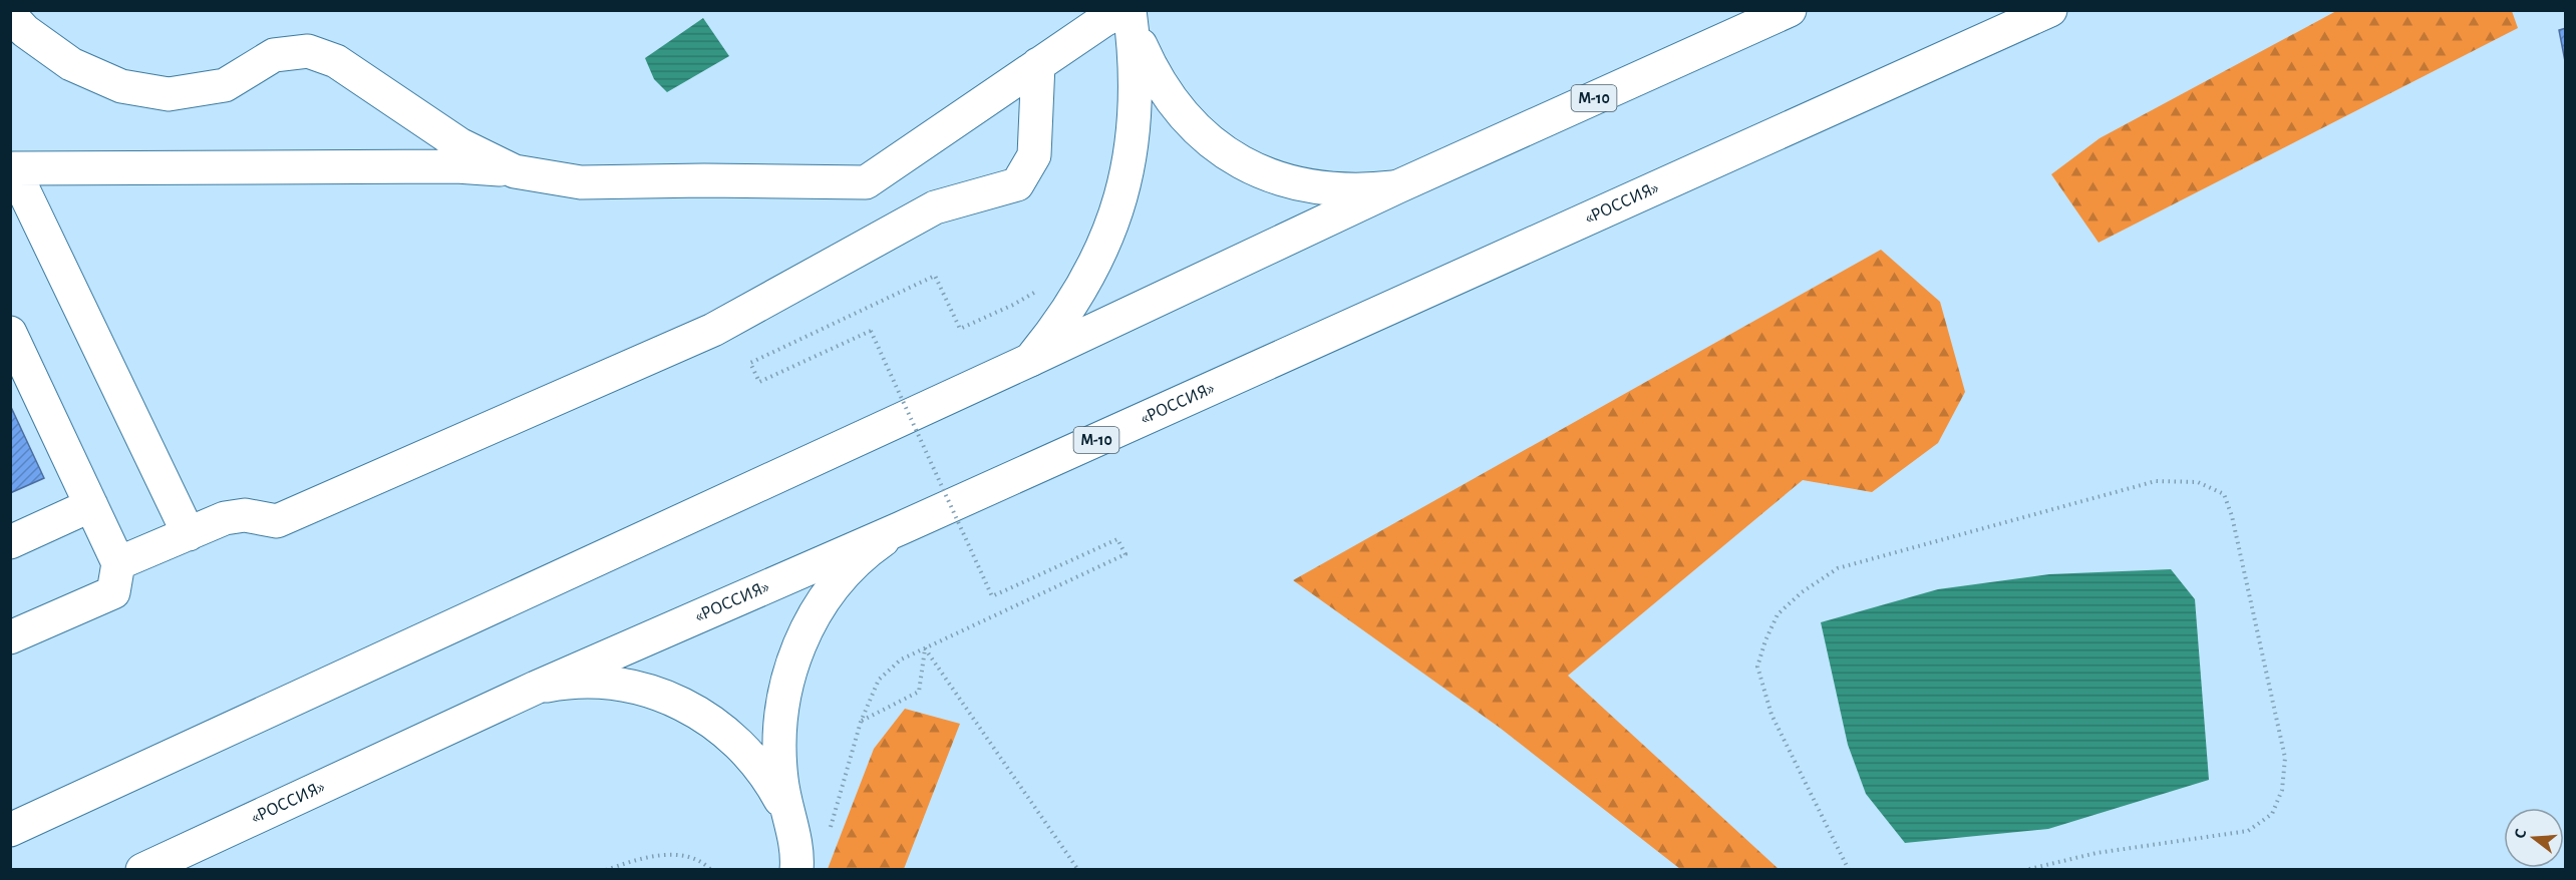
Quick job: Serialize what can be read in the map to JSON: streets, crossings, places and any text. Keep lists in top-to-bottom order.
{
  "streets": {
    "main road": ["М-10", "«РОССИЯ»"]
  },
  "north": "left"
}
